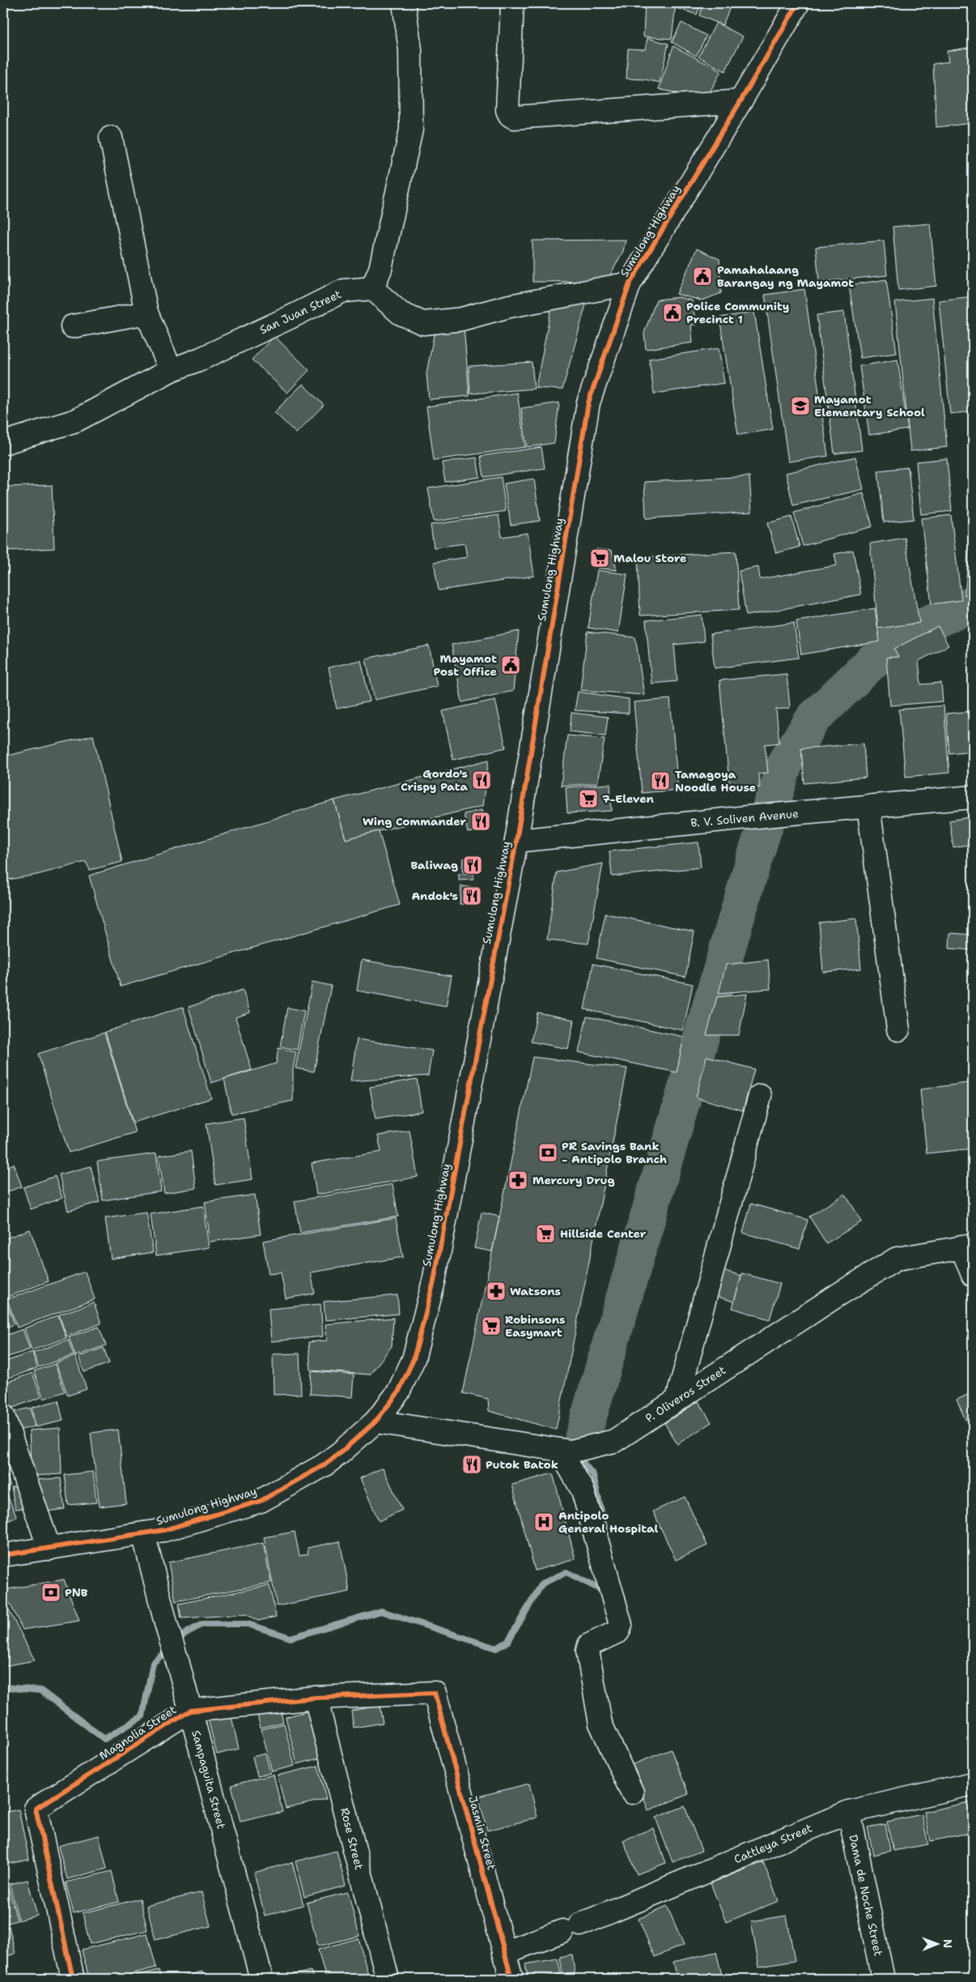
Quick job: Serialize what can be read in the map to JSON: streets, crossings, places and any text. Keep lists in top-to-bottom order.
{
  "streets": {
    "street": [
      "Sumulong Highway",
      "San Juan Street",
      "B. V. Soliven Avenue",
      "P. Oliveros Street",
      "Magnolia Street",
      "Sampaguita Street",
      "Jasmin Street",
      "Rose Street",
      "Cattleya Street",
      "Dama de Noche Street"
    ]
  },
  "crossings": [
    ["Sumulong Highway", "B. V. Soliven Avenue"],
    ["Sumulong Highway", "P. Oliveros Street"],
    ["Sumulong Highway", "Sampaguita Street"],
    ["Magnolia Street", "Sampaguita Street"],
    ["Magnolia Street", "Jasmin Street"],
    ["Magnolia Street", "Rose Street"],
    ["Jasmin Street", "Cattleya Street"],
    ["Cattleya Street", "Dama de Noche Street"]
  ],
  "places": {
    "public building": ["Pamahalaang Barangay ng Mayamot", "Police Community Precinct 1", "Mayamot Post Office"],
    "school or university": ["Mayamot Elementary School"],
    "supermarket": [
      "Malou Store",
      "7-Eleven",
      "Hillside Center",
      "Robinsons Easymart"
    ],
    "restaurant": [
      "Gordo's Crispy Pata",
      "Tamagoya Noodle House",
      "Wing Commander",
      "Baliwag",
      "Andok's",
      "Putok Batok"
    ],
    "bank": ["PR Savings Bank - Antipolo Branch", "PNB"],
    "pharmacy": ["Mercury Drug", "Watsons"],
    "hospital": ["Antipolo General Hospital"]
  },
  "north": "right"
}
